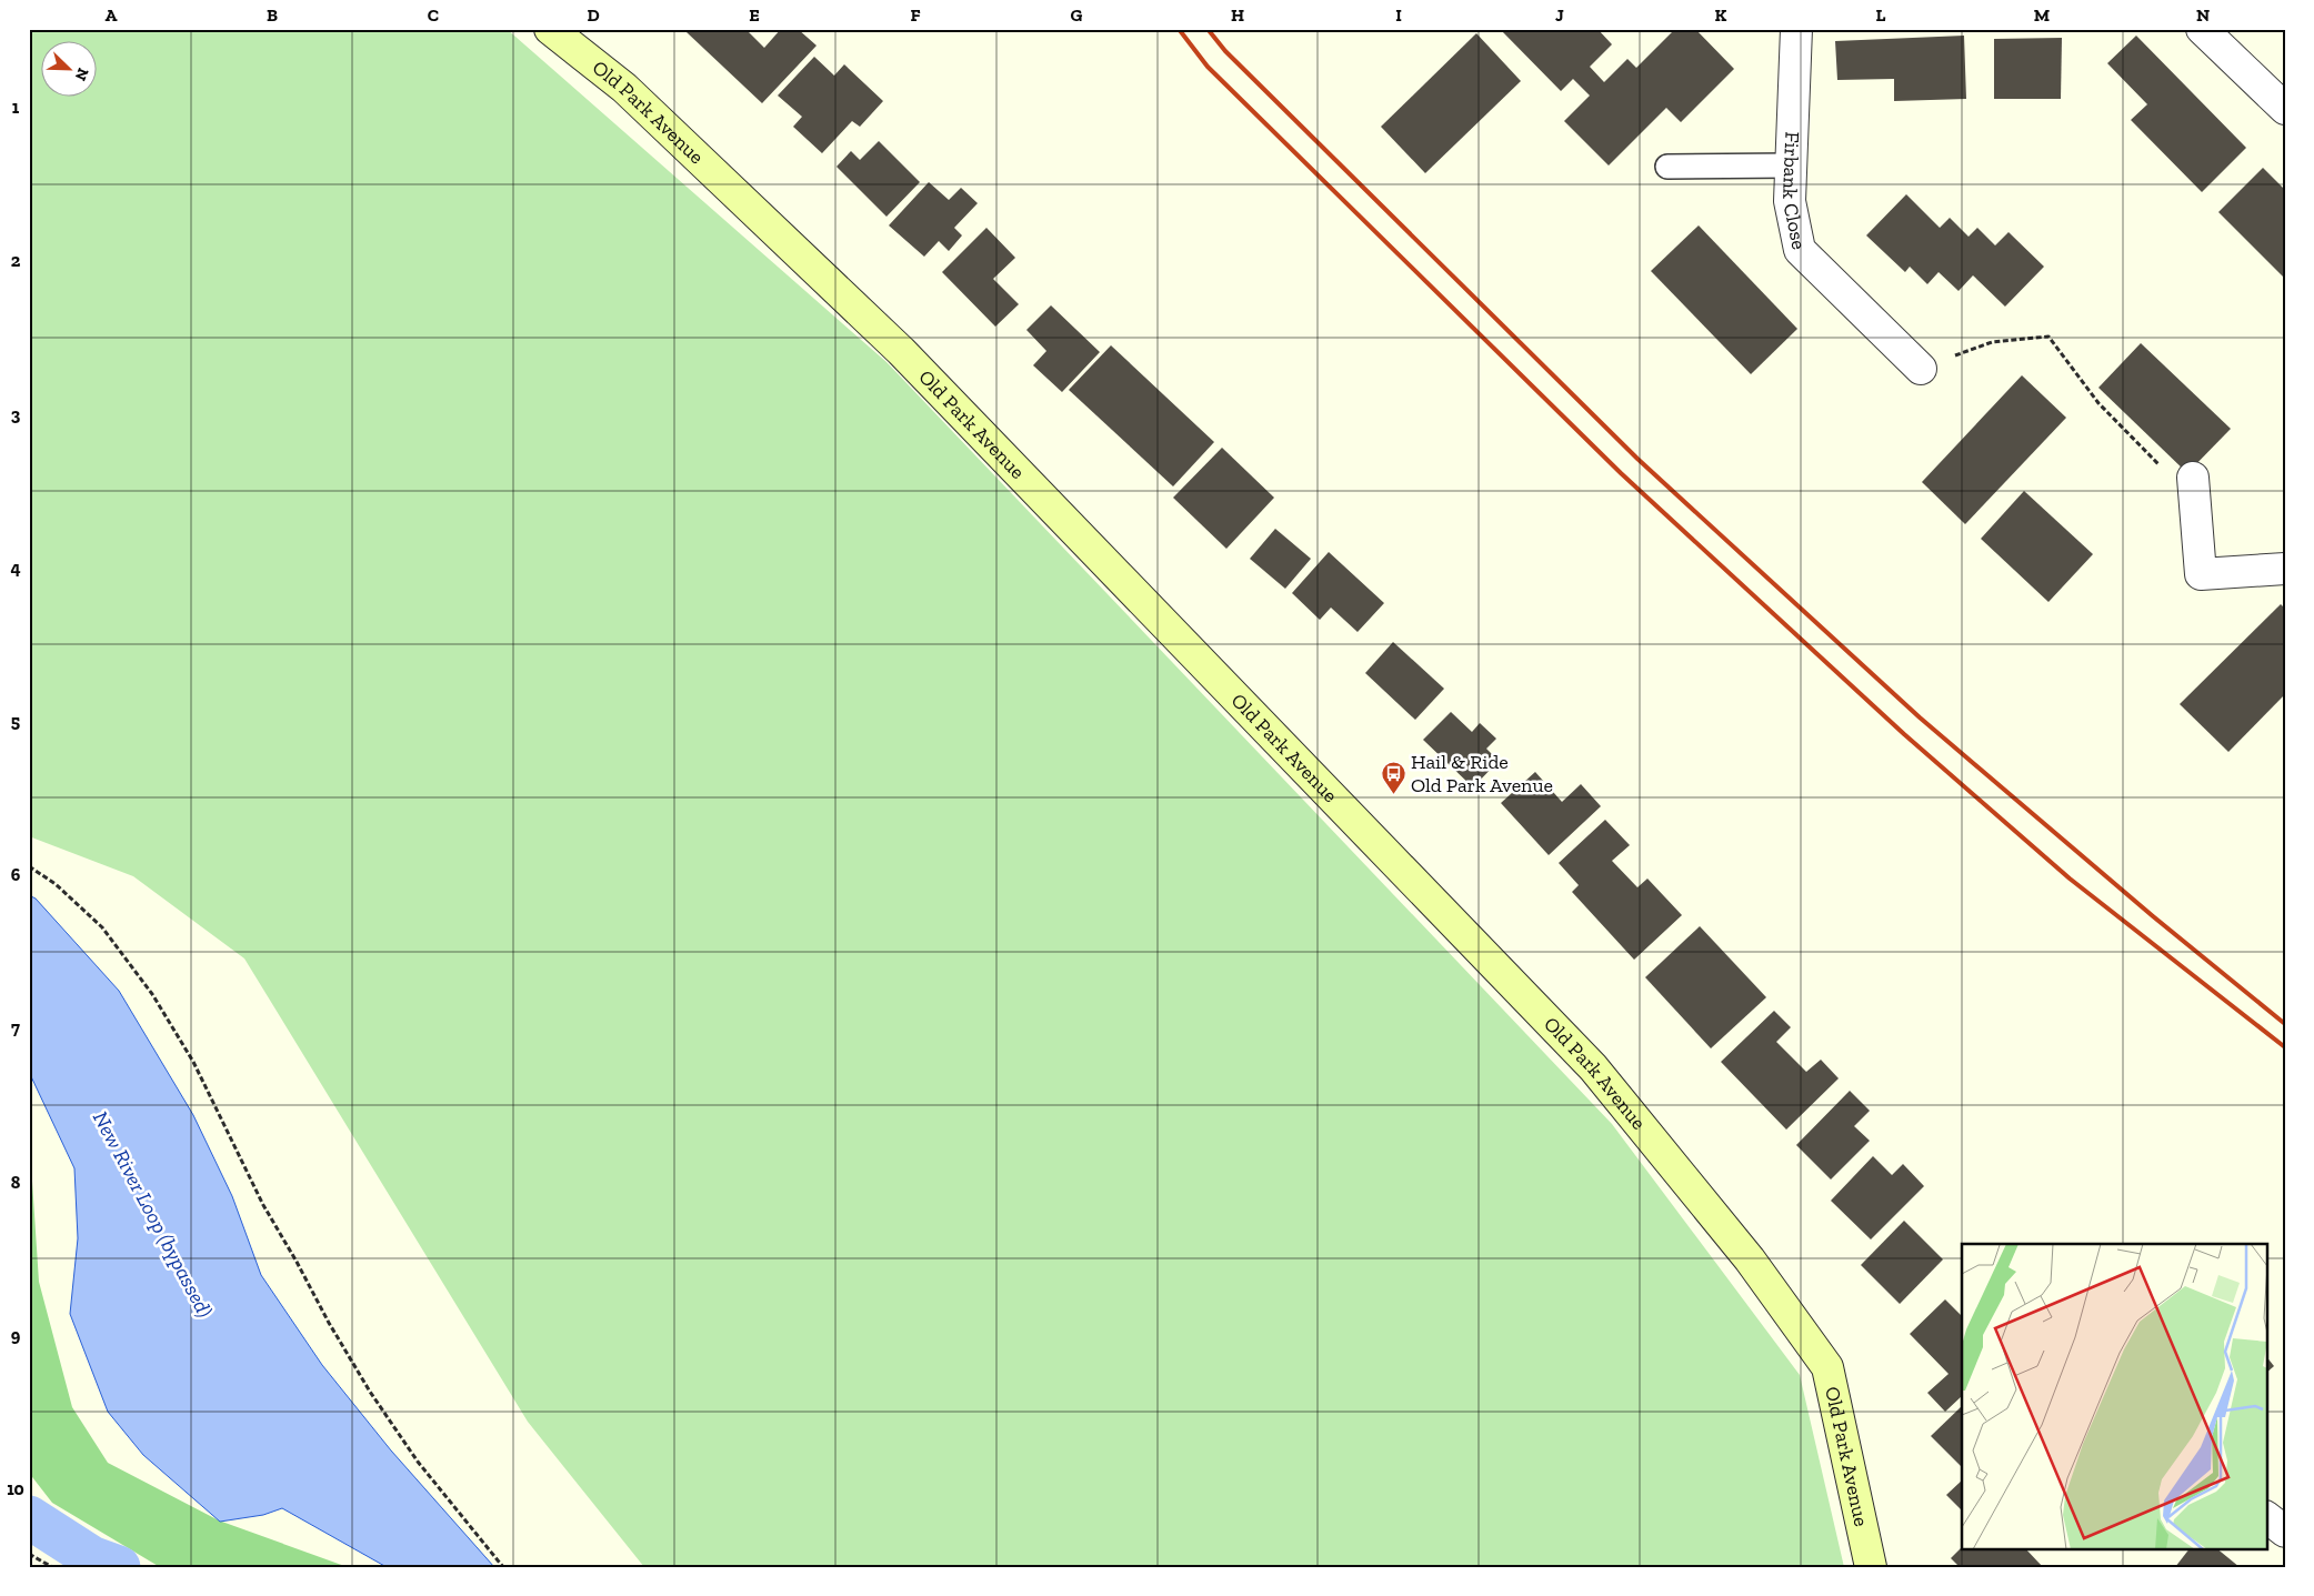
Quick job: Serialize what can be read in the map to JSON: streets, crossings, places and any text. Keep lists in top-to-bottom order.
{
  "streets": {
    "street": ["Old Park Avenue", "Firbank Close"]
  },
  "water": ["New River Loop (bypassed)"],
  "places": {
    "bus stop": ["Hail & Ride Old Park Avenue"]
  },
  "north": "bottom right",
  "grid": {
    "columns": [
      "A",
      "B",
      "C",
      "D",
      "E",
      "F",
      "G",
      "H",
      "I",
      "J",
      "K",
      "L",
      "M",
      "N"
    ],
    "rows": [
      "1",
      "2",
      "3",
      "4",
      "5",
      "6",
      "7",
      "8",
      "9",
      "10"
    ]
  }
}
